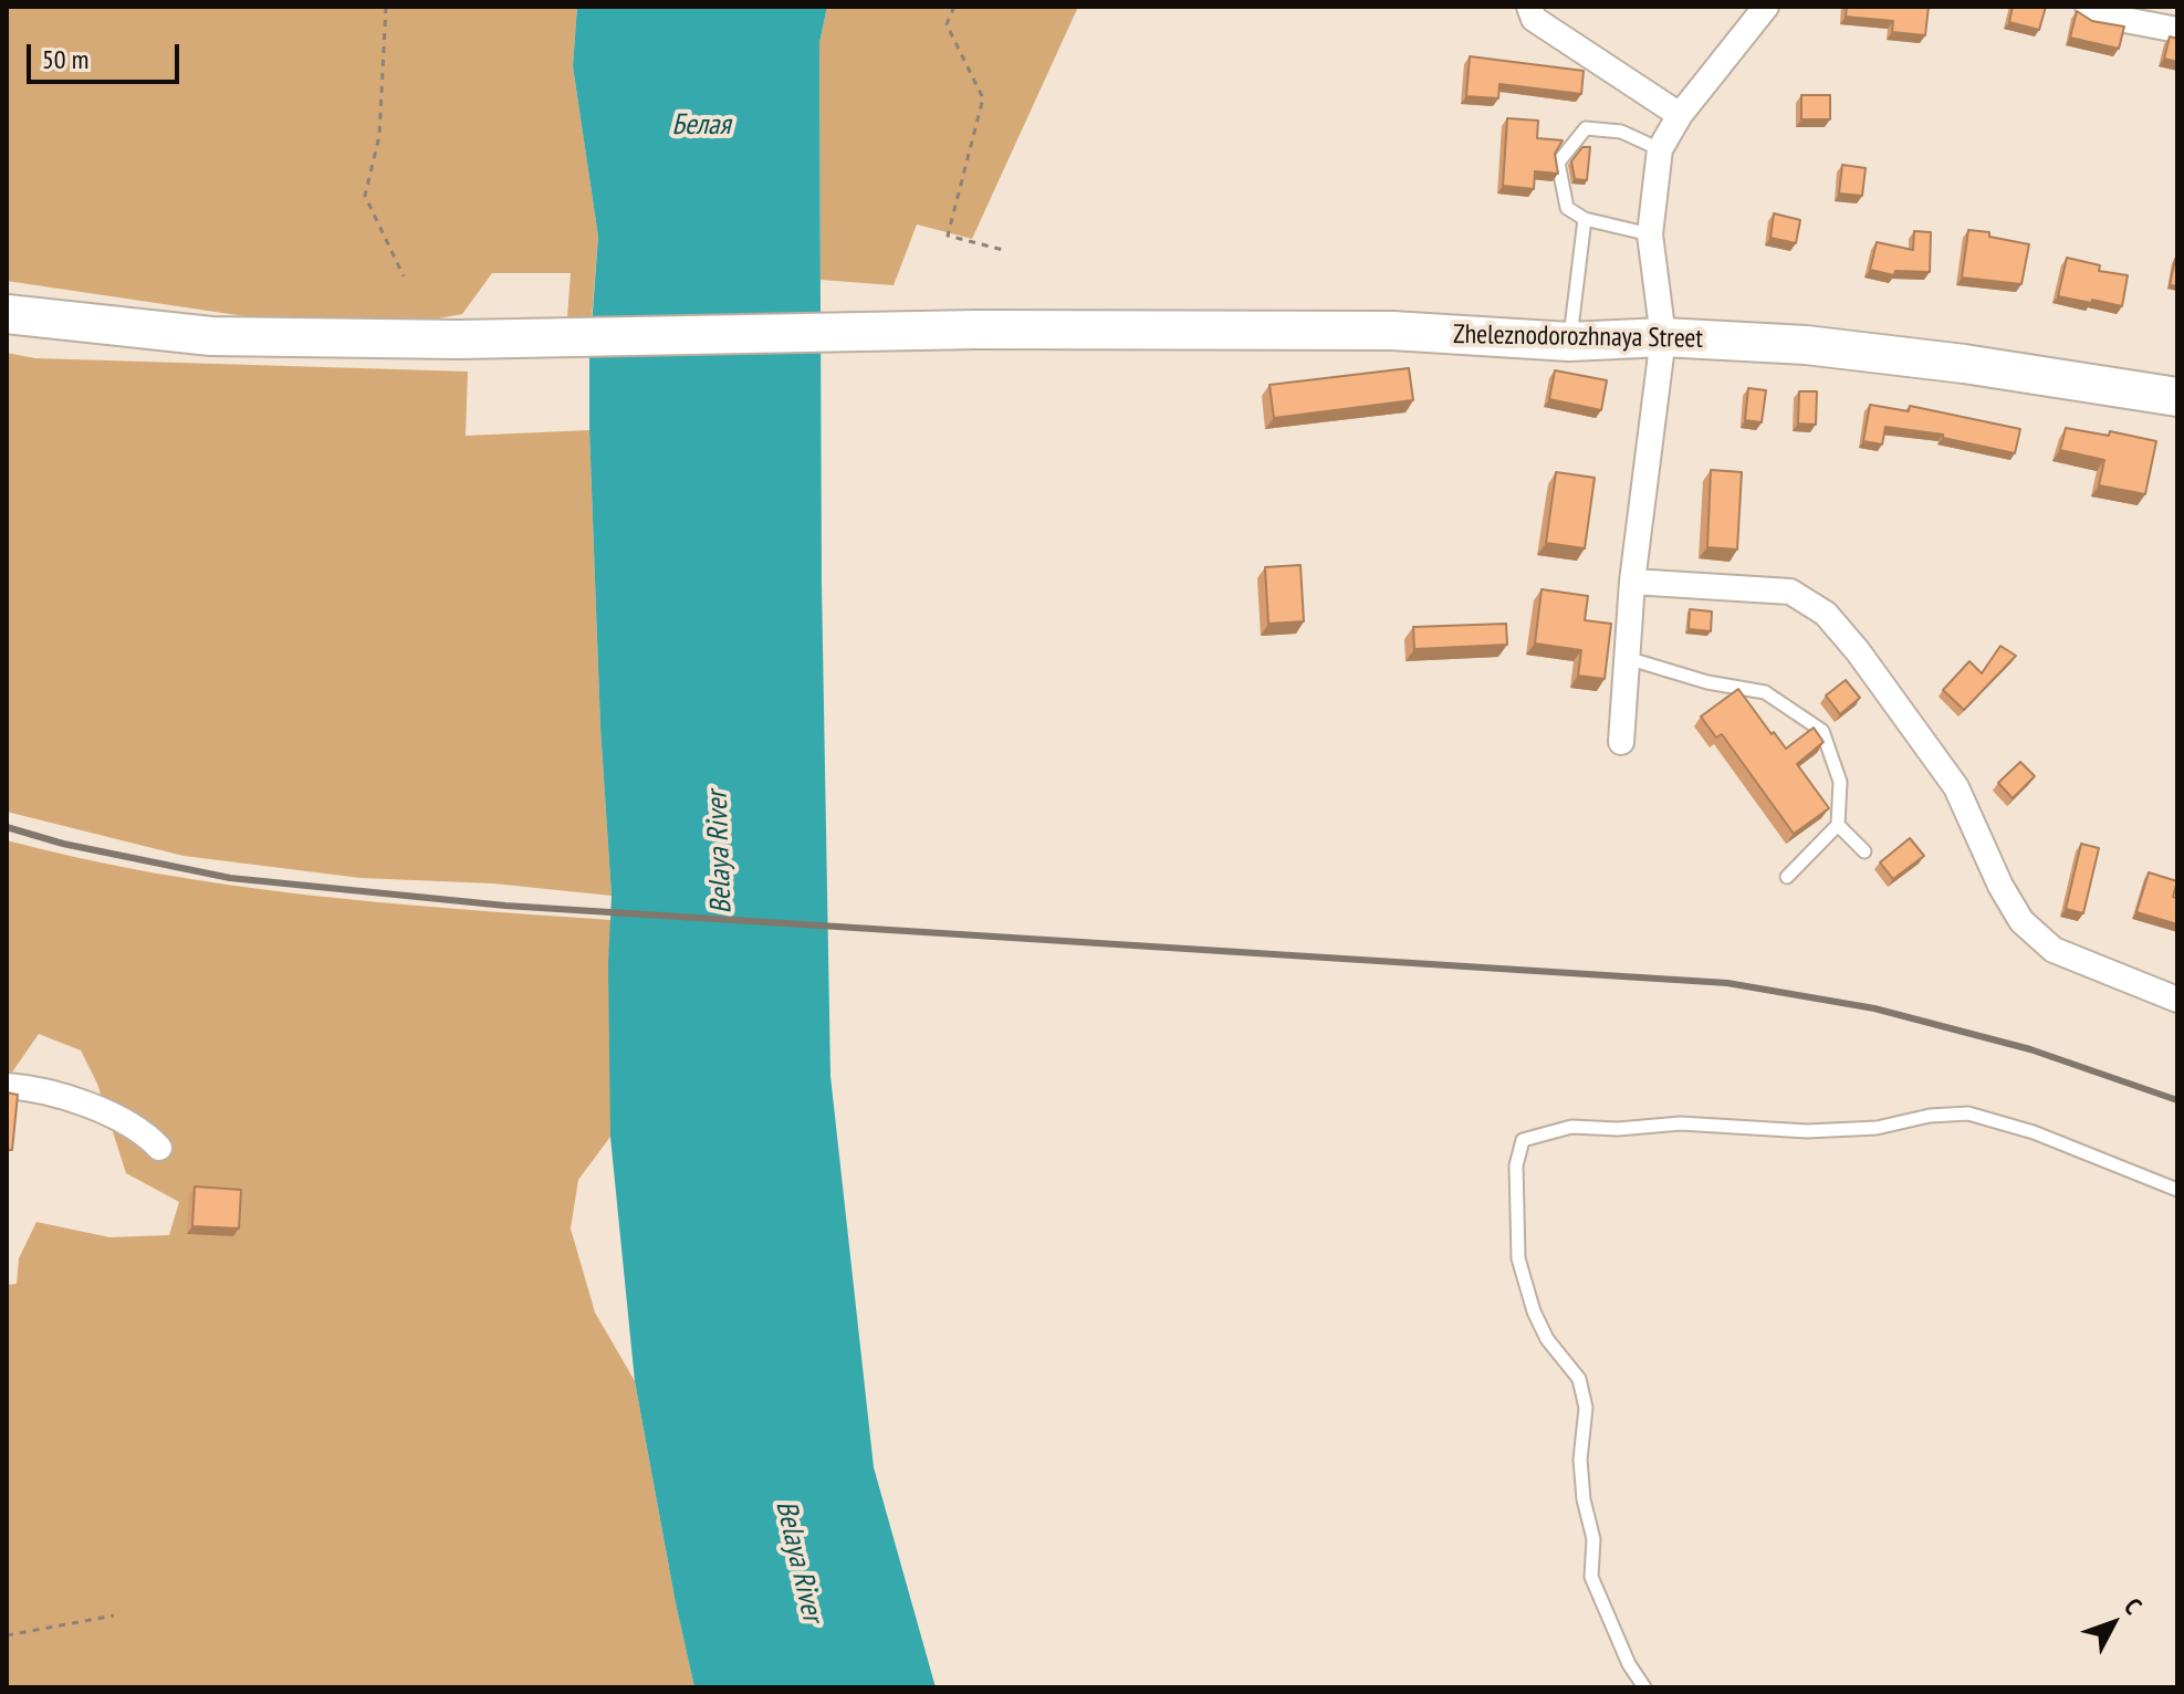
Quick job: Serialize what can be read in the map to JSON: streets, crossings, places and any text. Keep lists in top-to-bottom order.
{
  "streets": {
    "main road": ["Zheleznodorozhnaya Street"]
  },
  "water": ["Белая", "Belaya River"],
  "scale_bar": "50 m",
  "north": "top right"
}
